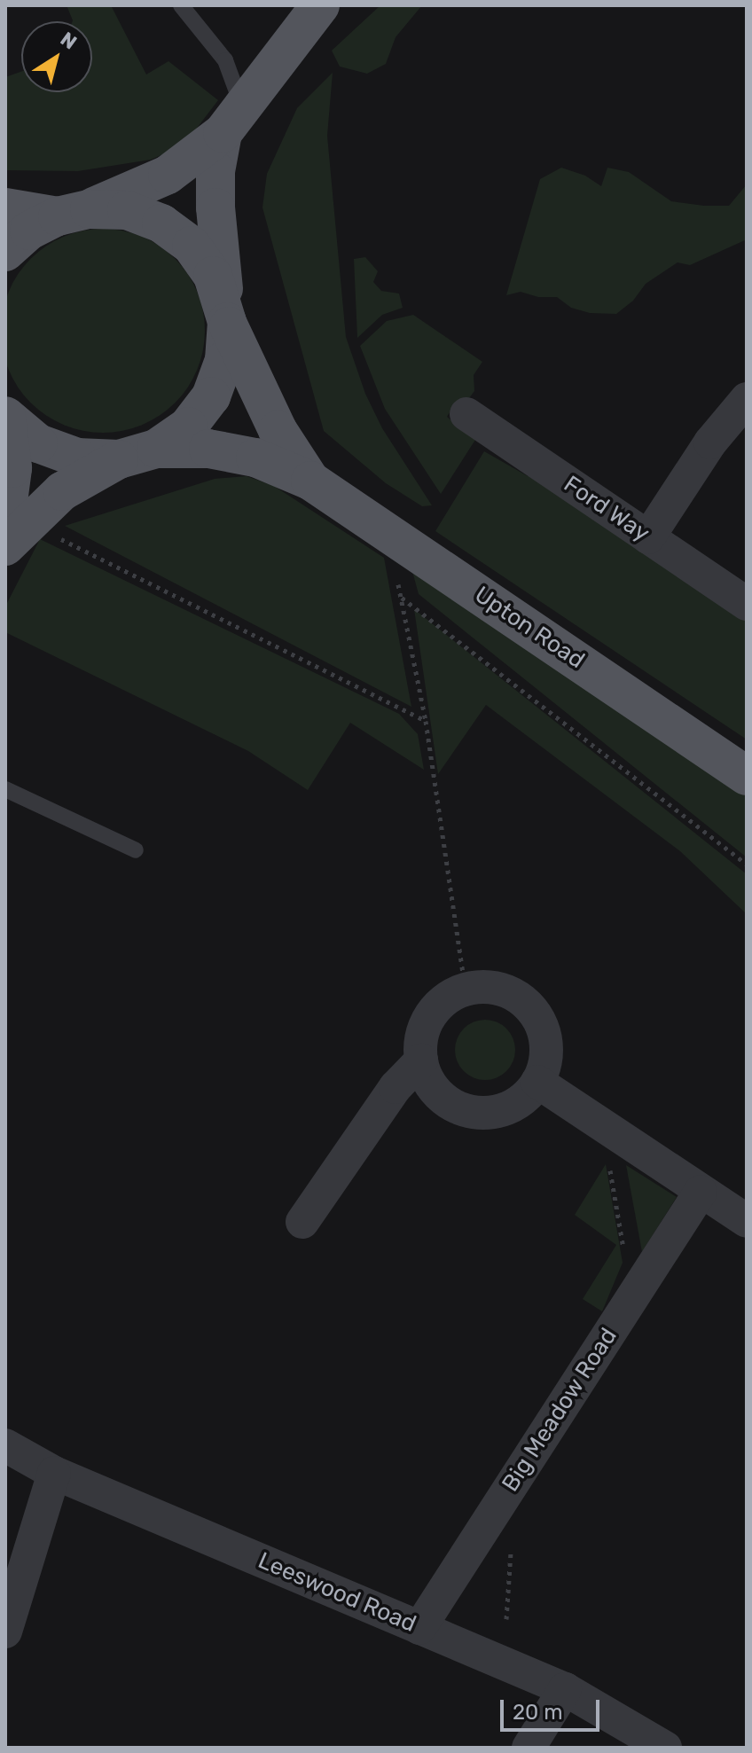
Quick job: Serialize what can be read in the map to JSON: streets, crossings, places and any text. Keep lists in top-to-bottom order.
{
  "streets": {
    "main road": ["Upton Road"],
    "street": ["Ford Way", "Big Meadow Road", "Leeswood Road"]
  },
  "crossings": [
    ["Big Meadow Road", "Leeswood Road"]
  ],
  "scale_bar": "20 m",
  "north": "top right"
}
